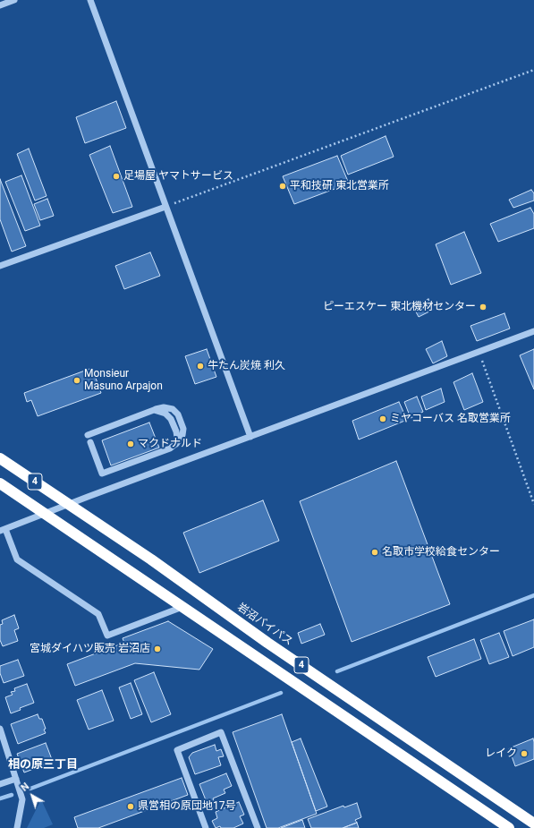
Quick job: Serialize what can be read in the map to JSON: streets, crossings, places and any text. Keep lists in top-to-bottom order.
{
  "streets": {
    "highway": ["4", "岩沼バイパス"]
  },
  "districts": ["相の原三丁目"],
  "places": [
    "足場屋 ヤマトサービス",
    "平和技研 東北営業所",
    "ピーエスケー 東北機材センター",
    "牛たん炭焼 利久",
    "Monsieur Masuno Arpajon",
    "ミヤコーバス 名取営業所",
    "マクドナルド",
    "名取市学校給食センター",
    "宮城ダイハツ販売 岩沼店",
    "レイク",
    "県営相の原団地17号"
  ],
  "north": "top left"
}
